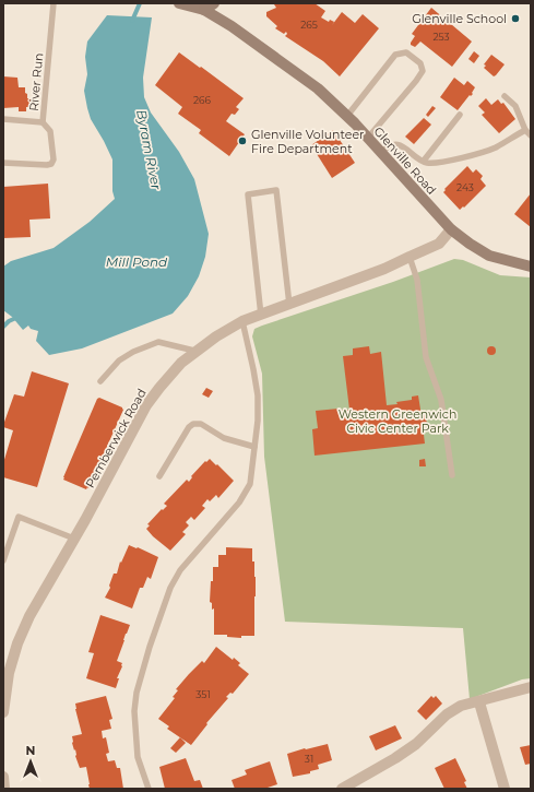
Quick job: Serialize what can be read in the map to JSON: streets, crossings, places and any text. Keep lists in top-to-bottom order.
{
  "streets": {
    "main road": ["Glenville Road"],
    "street": ["Pemberwick Road"],
    "lane": ["River Run"]
  },
  "crossings": [
    ["Glenville Road", "Pemberwick Road"]
  ],
  "water": ["Byram River", "Mill Pond"],
  "parks": ["Western Greenwich Civic Center Park"],
  "places": ["Glenville School", "Glenville Volunteer Fire Department"],
  "house_numbers": [
    "265",
    "253",
    "266",
    "243",
    "351",
    "31"
  ],
  "north": "top"
}
